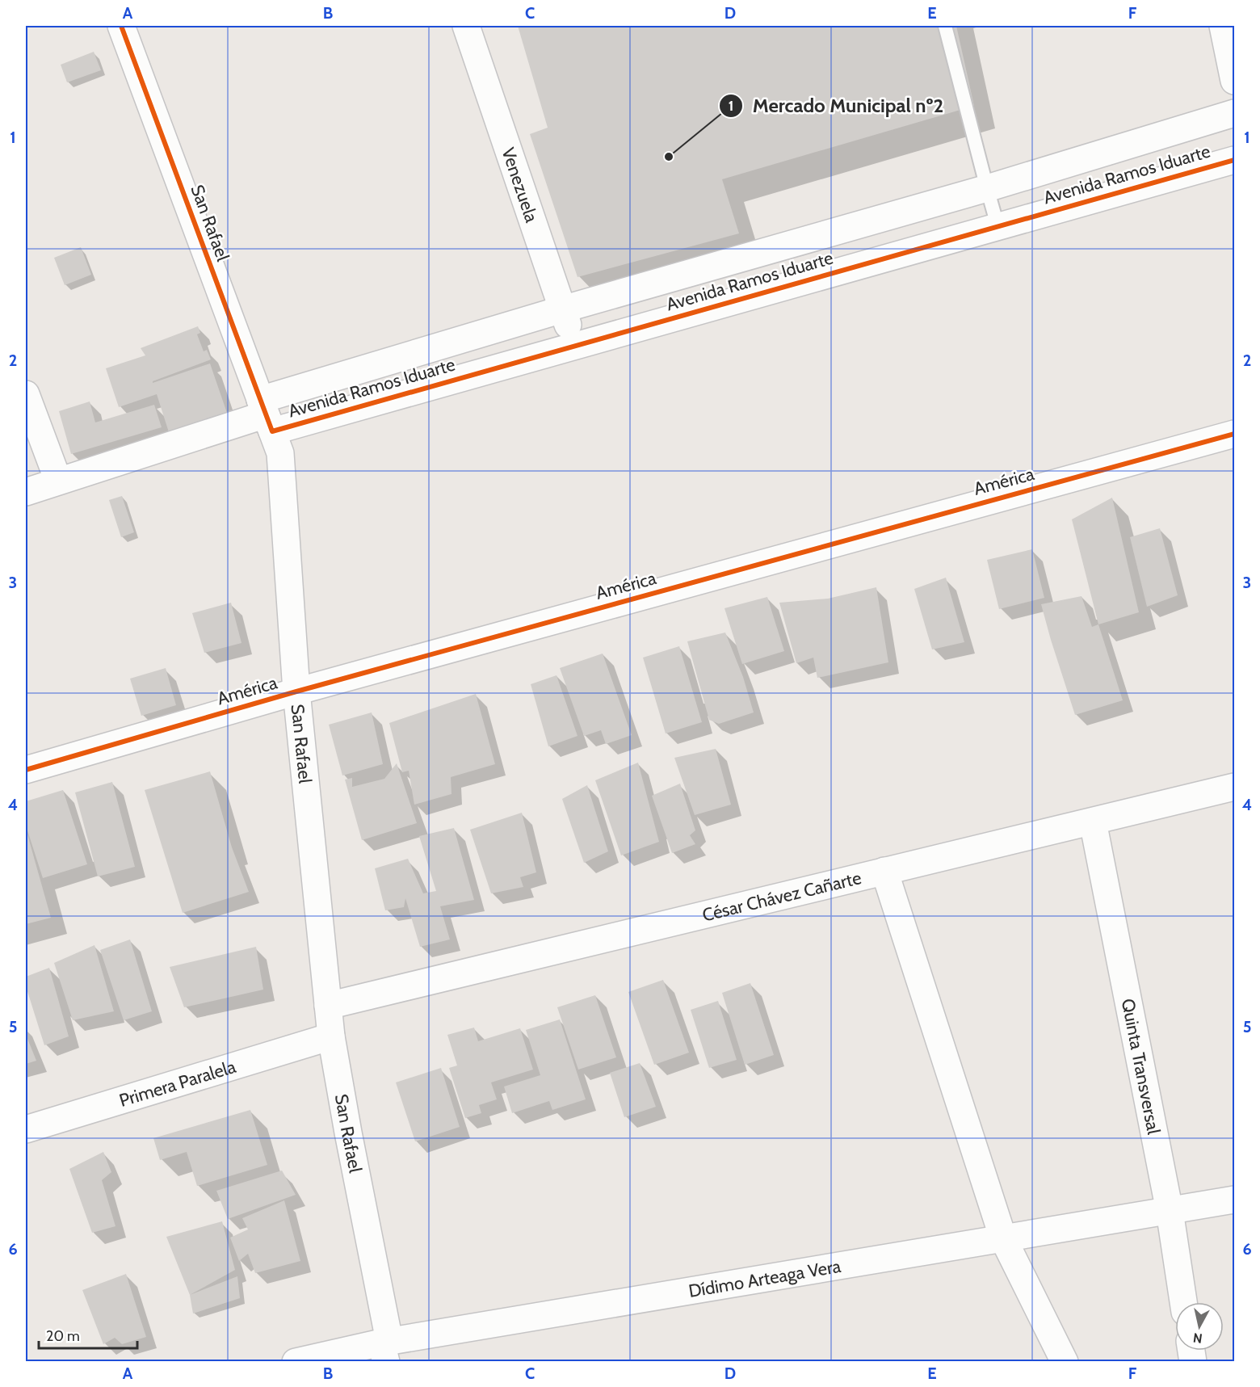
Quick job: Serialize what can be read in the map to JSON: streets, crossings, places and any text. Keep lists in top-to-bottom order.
{
  "streets": {
    "street": [
      "Avenida Ramos Iduarte",
      "Venezuela",
      "San Rafael",
      "América",
      "César Chávez Cañarte",
      "Quinta Transversal",
      "Primera Paralela",
      "Dídimo Arteaga Vera"
    ]
  },
  "crossings": [
    ["Avenida Ramos Iduarte", "Venezuela"],
    ["Avenida Ramos Iduarte", "San Rafael"],
    ["San Rafael", "América"],
    ["San Rafael", "César Chávez Cañarte"],
    ["San Rafael", "Primera Paralela"],
    ["San Rafael", "Dídimo Arteaga Vera"],
    ["César Chávez Cañarte", "Quinta Transversal"],
    ["Quinta Transversal", "Dídimo Arteaga Vera"]
  ],
  "places": ["Mercado Municipal nº2"],
  "scale_bar": "20 m",
  "north": "bottom",
  "grid": {
    "columns": [
      "A",
      "B",
      "C",
      "D",
      "E",
      "F"
    ],
    "rows": [
      "1",
      "2",
      "3",
      "4",
      "5",
      "6"
    ]
  }
}
